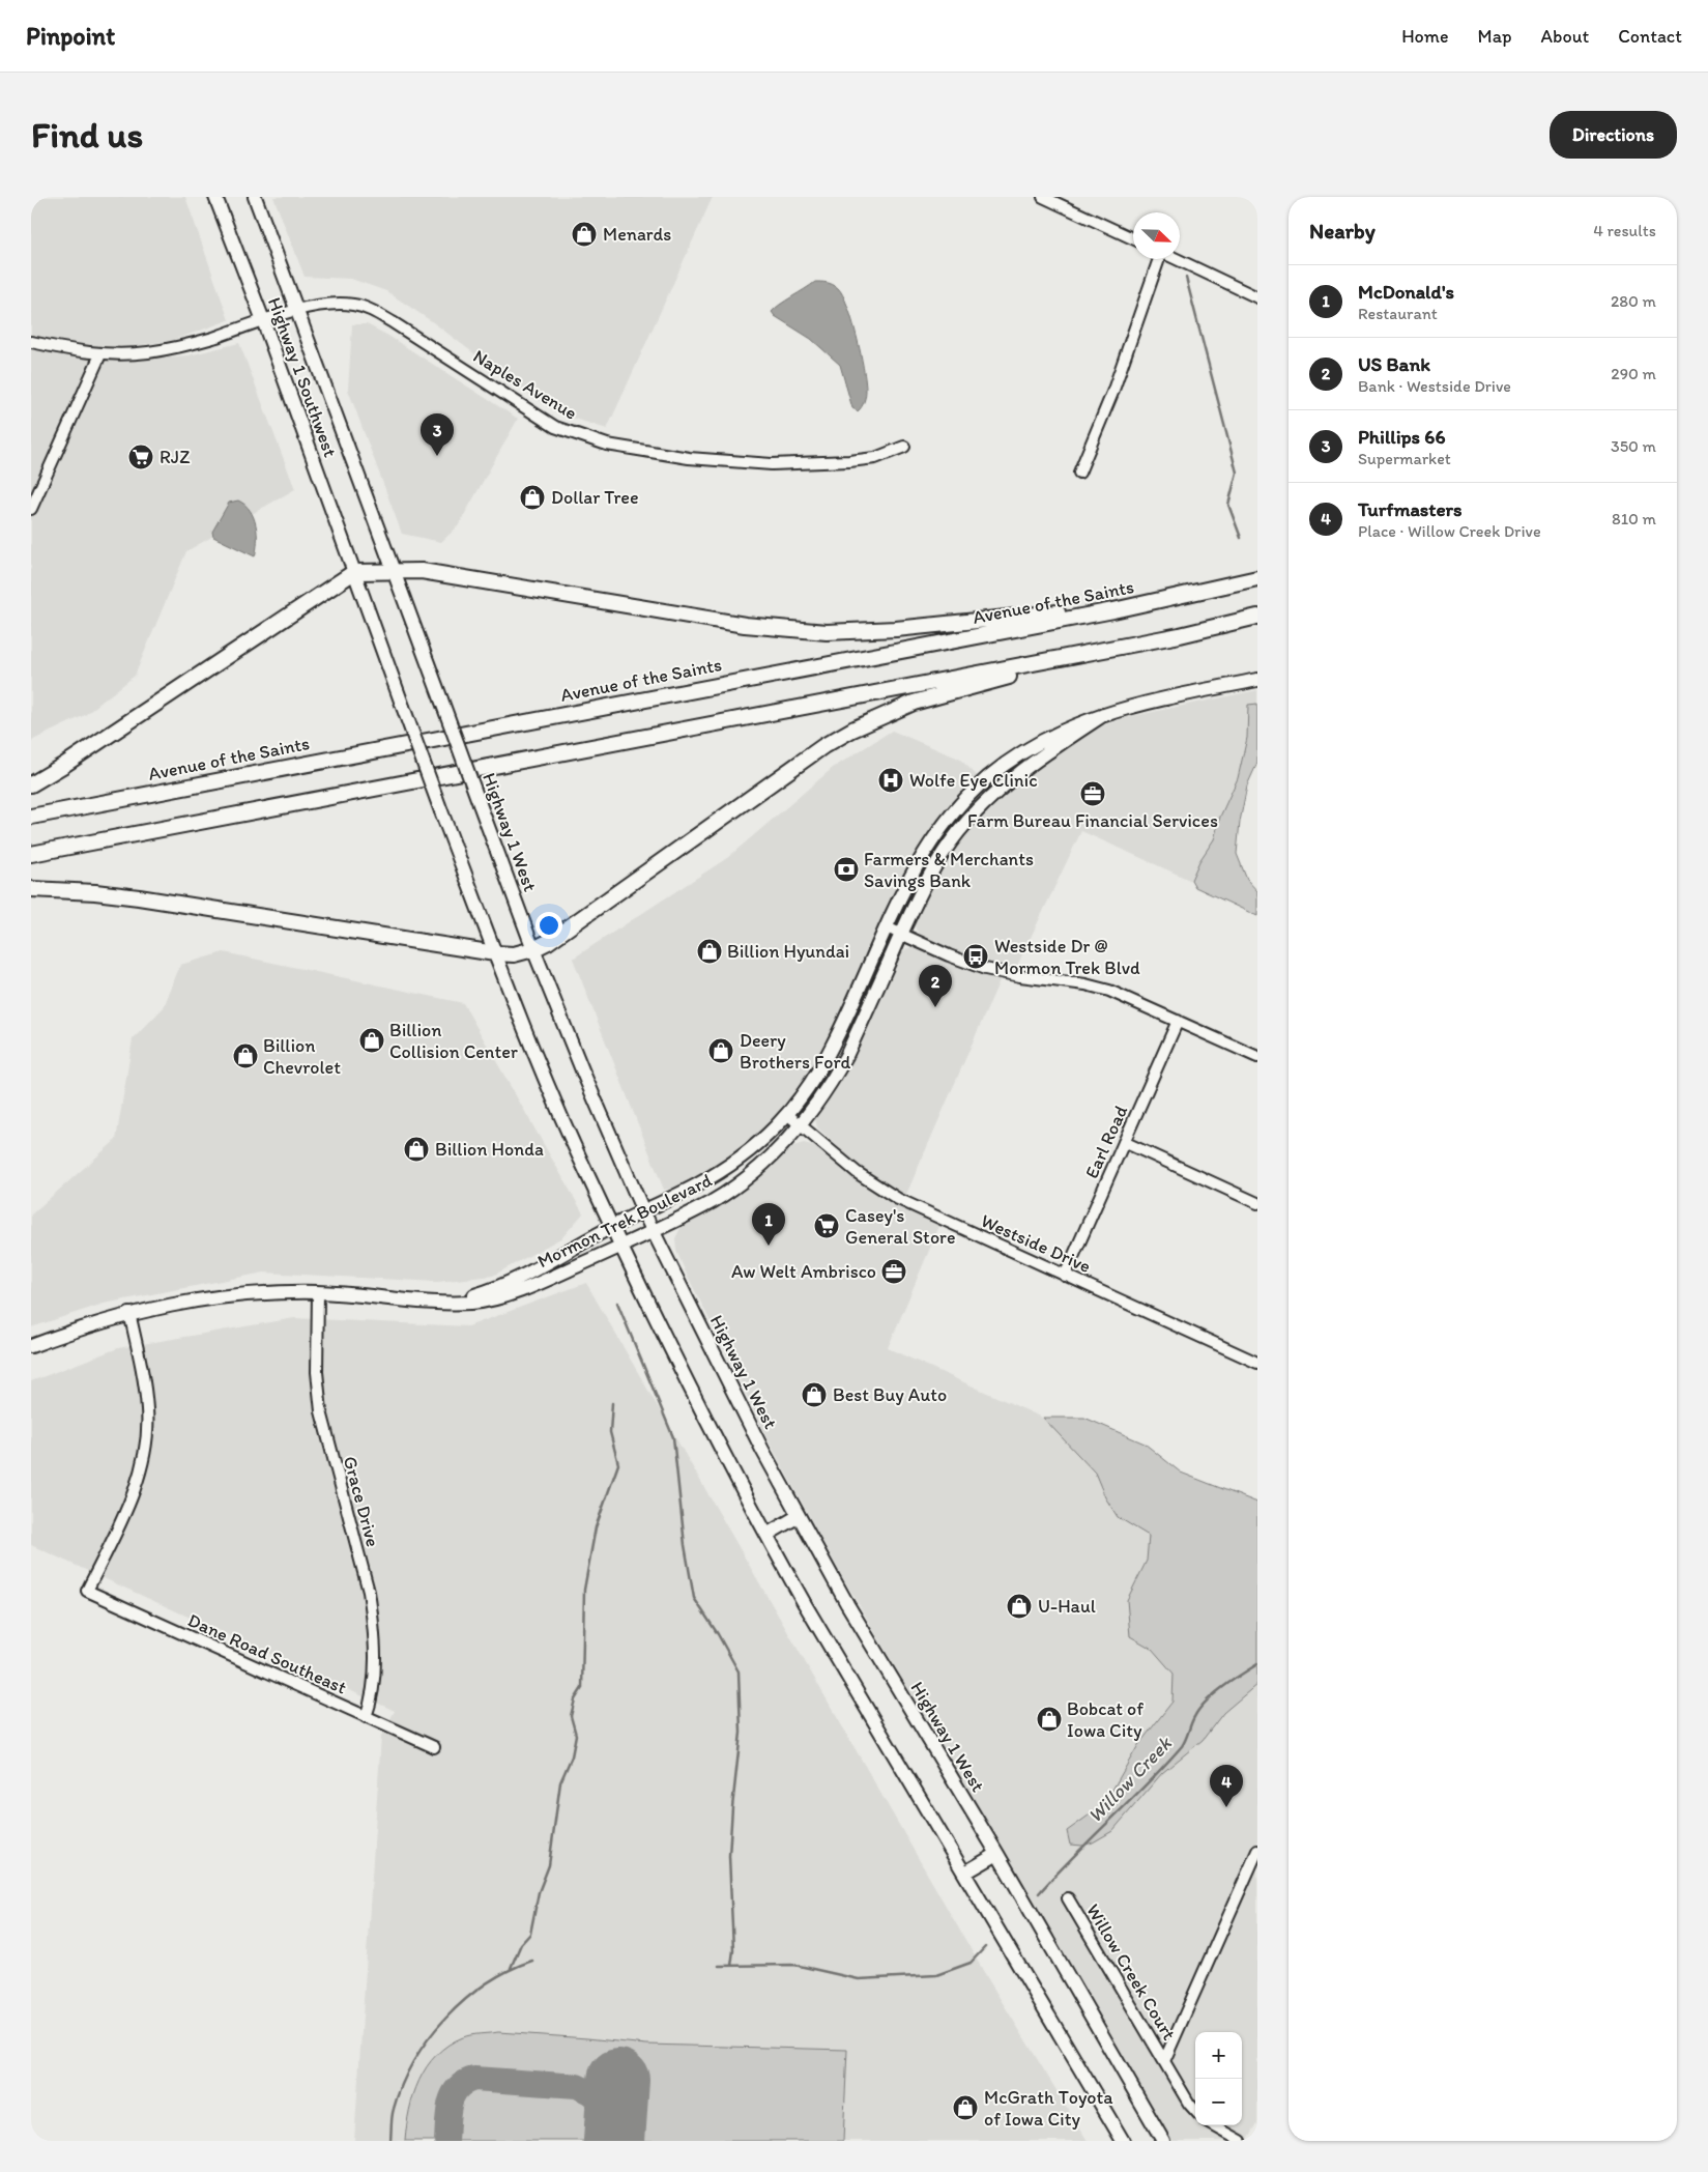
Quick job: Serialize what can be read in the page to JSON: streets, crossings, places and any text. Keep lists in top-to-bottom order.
{
  "streets": {
    "highway": ["Avenue of the Saints"],
    "main road": ["Highway 1 Southwest", "Highway 1 West", "Mormon Trek Boulevard"],
    "street": [
      "Naples Avenue",
      "Earl Road",
      "Westside Drive",
      "Grace Drive",
      "Dane Road Southeast",
      "Willow Creek Court"
    ]
  },
  "crossings": [
    ["Highway 1 Southwest", "Naples Avenue"],
    ["Highway 1 Southwest", "Highway 1 West"],
    ["Highway 1 West", "Mormon Trek Boulevard"],
    ["Earl Road", "Westside Drive"],
    ["Mormon Trek Boulevard", "Westside Drive"],
    ["Mormon Trek Boulevard", "Grace Drive"],
    ["Mormon Trek Boulevard", "Dane Road Southeast"],
    ["Grace Drive", "Dane Road Southeast"]
  ],
  "water": ["Willow Creek"],
  "places": {
    "shop": [
      "Menards",
      "Dollar Tree",
      "Billion Hyundai",
      "Billion Collision Center",
      "Deery Brothers Ford",
      "Billion Chevrolet",
      "Billion Honda",
      "Best Buy Auto",
      "U-Haul",
      "Bobcat of Iowa City",
      "McGrath Toyota of Iowa City"
    ],
    "supermarket": ["RJZ", "Casey's General Store"],
    "hospital": ["Wolfe Eye Clinic"],
    "office": ["Farm Bureau Financial Services", "Aw Welt Ambrisco"],
    "bank": ["Farmers & Merchants Savings Bank"],
    "bus stop": ["Westside Dr @ Mormon Trek Blvd"]
  },
  "north": "bottom right",
  "page": {
    "header": "Pinpoint",
    "nav": [
      "Home",
      "Map",
      "About",
      "Contact"
    ],
    "buttons": "Directions",
    "title": "Find us",
    "heading": ["Nearby", "4 results"],
    "list": [
      {
        "mark": "1",
        "name": "McDonald's",
        "note": "Restaurant",
        "value": "280 m"
      },
      {
        "mark": "2",
        "name": "US Bank",
        "note": "Bank · Westside Drive",
        "value": "290 m"
      },
      {
        "mark": "3",
        "name": "Phillips 66",
        "note": "Supermarket",
        "value": "350 m"
      },
      {
        "mark": "4",
        "name": "Turfmasters",
        "note": "Place · Willow Creek Drive",
        "value": "810 m"
      }
    ],
    "pins": [
      "3",
      "2",
      "1",
      "4"
    ],
    "map_buttons": ["+", "−"]
  }
}
